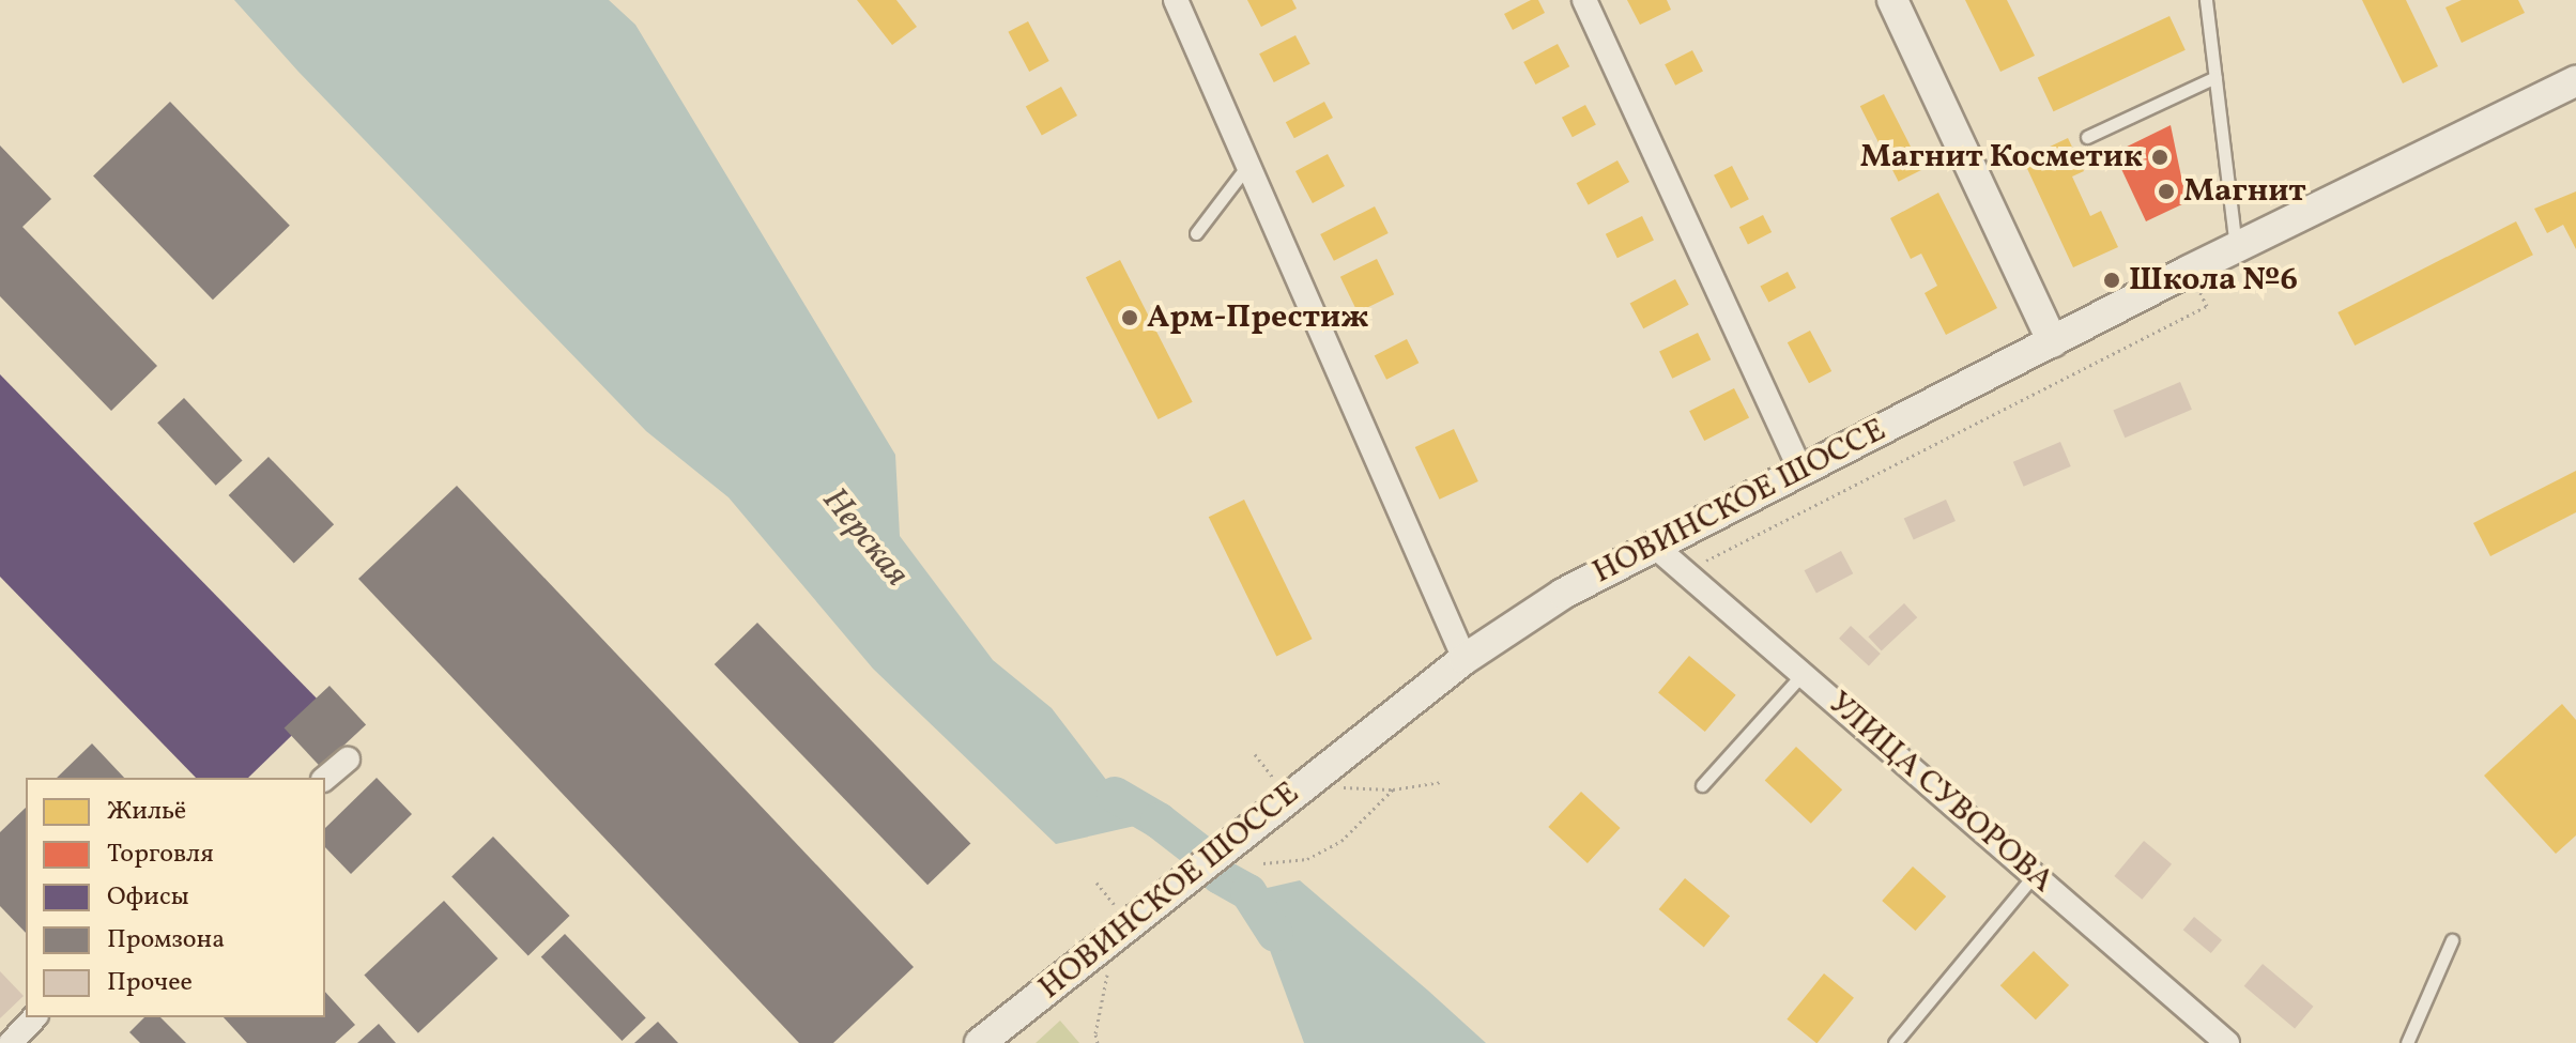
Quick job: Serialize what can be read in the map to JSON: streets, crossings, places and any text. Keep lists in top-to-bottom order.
{
  "streets": {
    "street": ["НОВИНСКОЕ ШОССЕ", "УЛИЦА СУВОРОВА"]
  },
  "crossings": [
    ["НОВИНСКОЕ ШОССЕ", "УЛИЦА СУВОРОВА"]
  ],
  "water": ["Нерская"],
  "places": [
    "Магнит Косметик",
    "Магнит",
    "Школа №6",
    "Арм-Престиж"
  ],
  "legend": [
    "Жильё",
    "Торговля",
    "Офисы",
    "Промзона",
    "Прочее"
  ]
}
